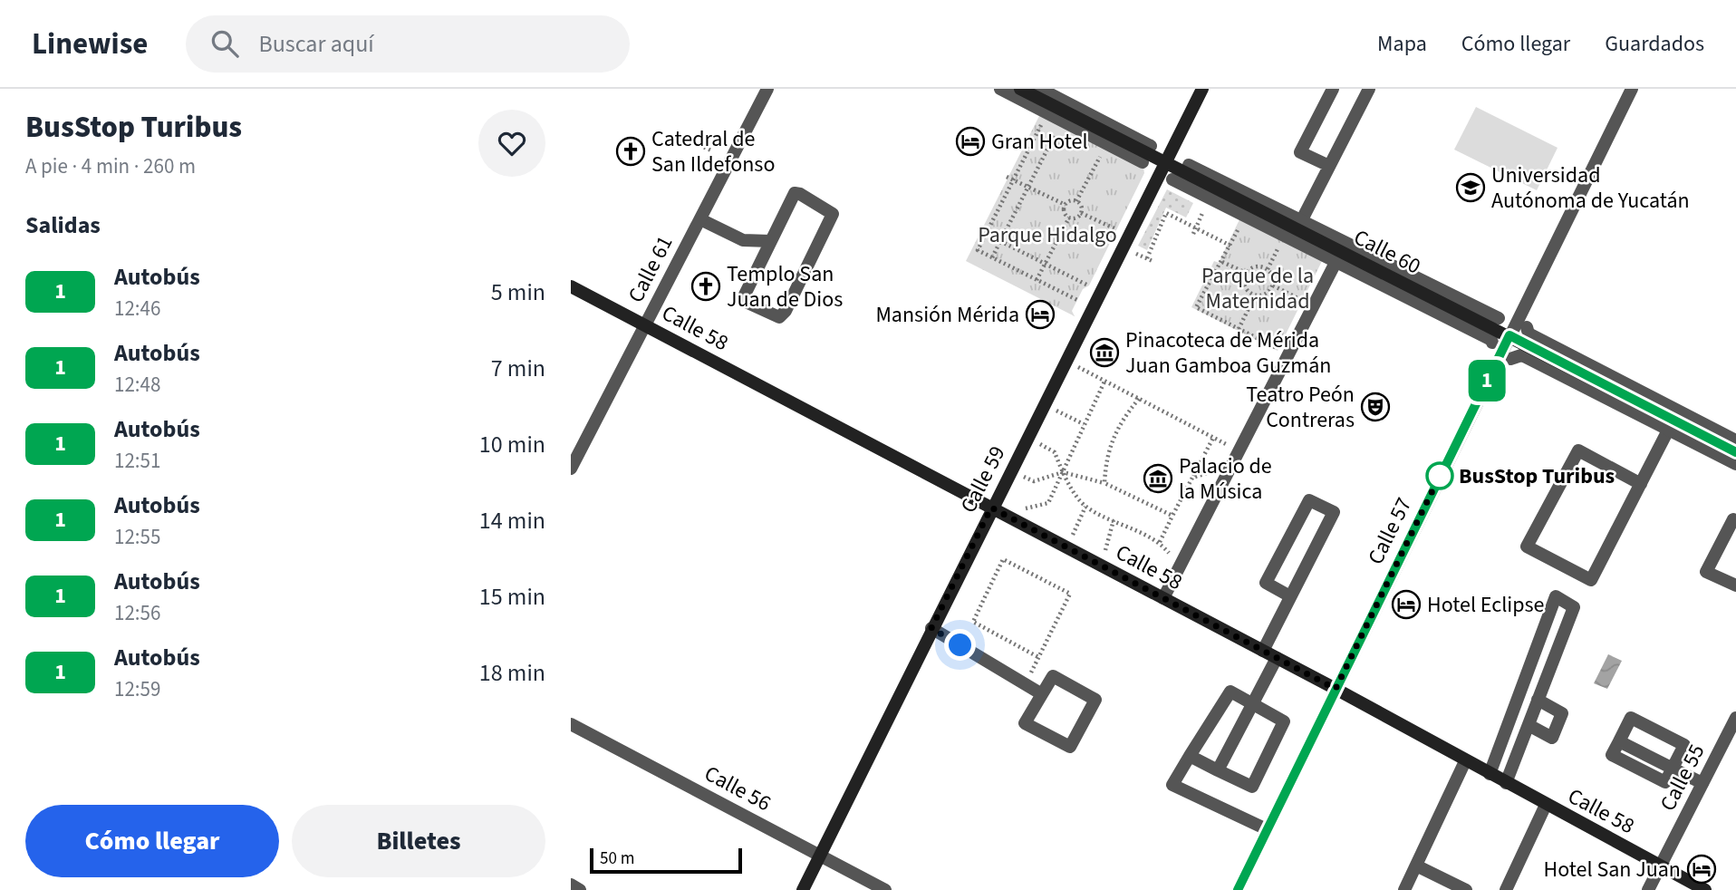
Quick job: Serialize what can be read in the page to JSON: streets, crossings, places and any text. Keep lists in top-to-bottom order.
{
  "streets": {
    "main road": ["Calle 60", "Calle 58", "Calle 59"],
    "street": [
      "Calle 61",
      "Calle 57",
      "Calle 55",
      "Calle 56"
    ]
  },
  "crossings": [
    ["Calle 60", "Calle 59"],
    ["Calle 60", "Calle 57"],
    ["Calle 61", "Calle 58"],
    ["Calle 58", "Calle 59"],
    ["Calle 58", "Calle 57"],
    ["Calle 58", "Calle 55"],
    ["Calle 59", "Calle 56"]
  ],
  "parks": ["Parque Hidalgo", "Parque de la Maternidad"],
  "places": {
    "hotel": [
      "Gran Hotel",
      "Mansión Mérida",
      "Hotel Eclipse",
      "Hotel San Juan"
    ],
    "church": ["Catedral de San Ildefonso", "Templo San Juan de Dios"],
    "school or university": ["Universidad Autónoma de Yucatán"],
    "museum": ["Pinacoteca de Mérida Juan Gamboa Guzmán", "Palacio de la Música"],
    "theatre": ["Teatro Peón Contreras"],
    "other": ["BusStop Turibus"]
  },
  "lines": ["bus line 1"],
  "scale_bar": "50 m",
  "page": {
    "header": "Linewise",
    "search": "Buscar aquí",
    "nav": ["Mapa", "Cómo llegar", "Guardados"],
    "heading": [
      ["BusStop Turibus", "A pie · 4 min · 260 m"],
      "Salidas"
    ],
    "on_map": "1",
    "list": [
      {
        "mark": "1",
        "name": "Autobús",
        "note": "12:46",
        "value": "5 min"
      },
      {
        "mark": "1",
        "name": "Autobús",
        "note": "12:48",
        "value": "7 min"
      },
      {
        "mark": "1",
        "name": "Autobús",
        "note": "12:51",
        "value": "10 min"
      },
      {
        "mark": "1",
        "name": "Autobús",
        "note": "12:55",
        "value": "14 min"
      },
      {
        "mark": "1",
        "name": "Autobús",
        "note": "12:56",
        "value": "15 min"
      },
      {
        "mark": "1",
        "name": "Autobús",
        "note": "12:59",
        "value": "18 min"
      }
    ],
    "buttons": ["Cómo llegar", "Billetes"],
    "scale": "50 m"
  }
}
